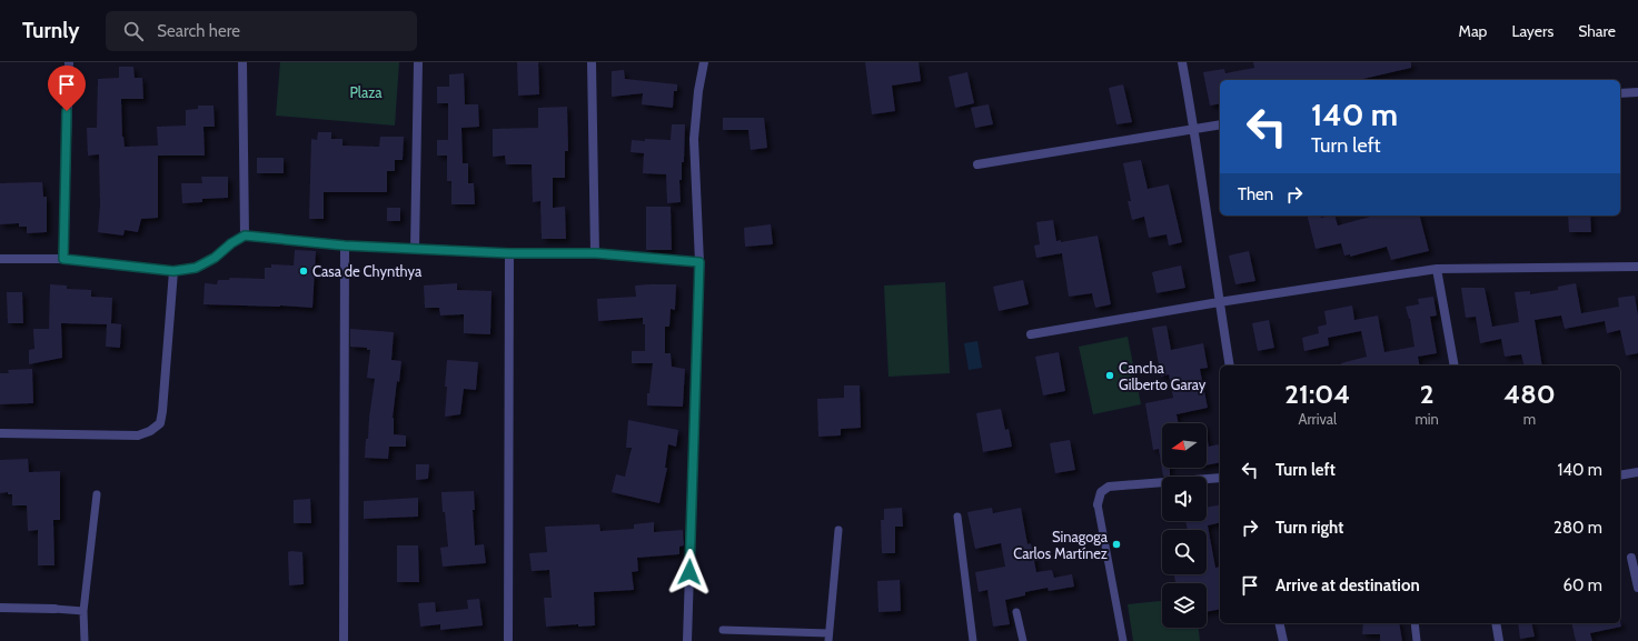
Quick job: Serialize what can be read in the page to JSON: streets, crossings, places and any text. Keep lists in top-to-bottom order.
{
  "parks": ["Plaza"],
  "places": ["Casa de Chynthya", "Cancha Gilberto Garay", "Sinagoga Carlos Martínez"],
  "north": "left",
  "page": {
    "header": "Turnly",
    "search": "Search here",
    "nav": ["Map", "Layers", "Share"],
    "turn": ["140 m", "Turn left"],
    "then": "Then",
    "eta": [
      "21:04",
      "Arrival",
      "2",
      "min",
      "480",
      "m"
    ],
    "list": [
      {
        "name": "Turn left",
        "value": "140 m"
      },
      {
        "name": "Turn right",
        "value": "280 m"
      },
      {
        "name": "Arrive at destination",
        "value": "60 m"
      }
    ]
  }
}
